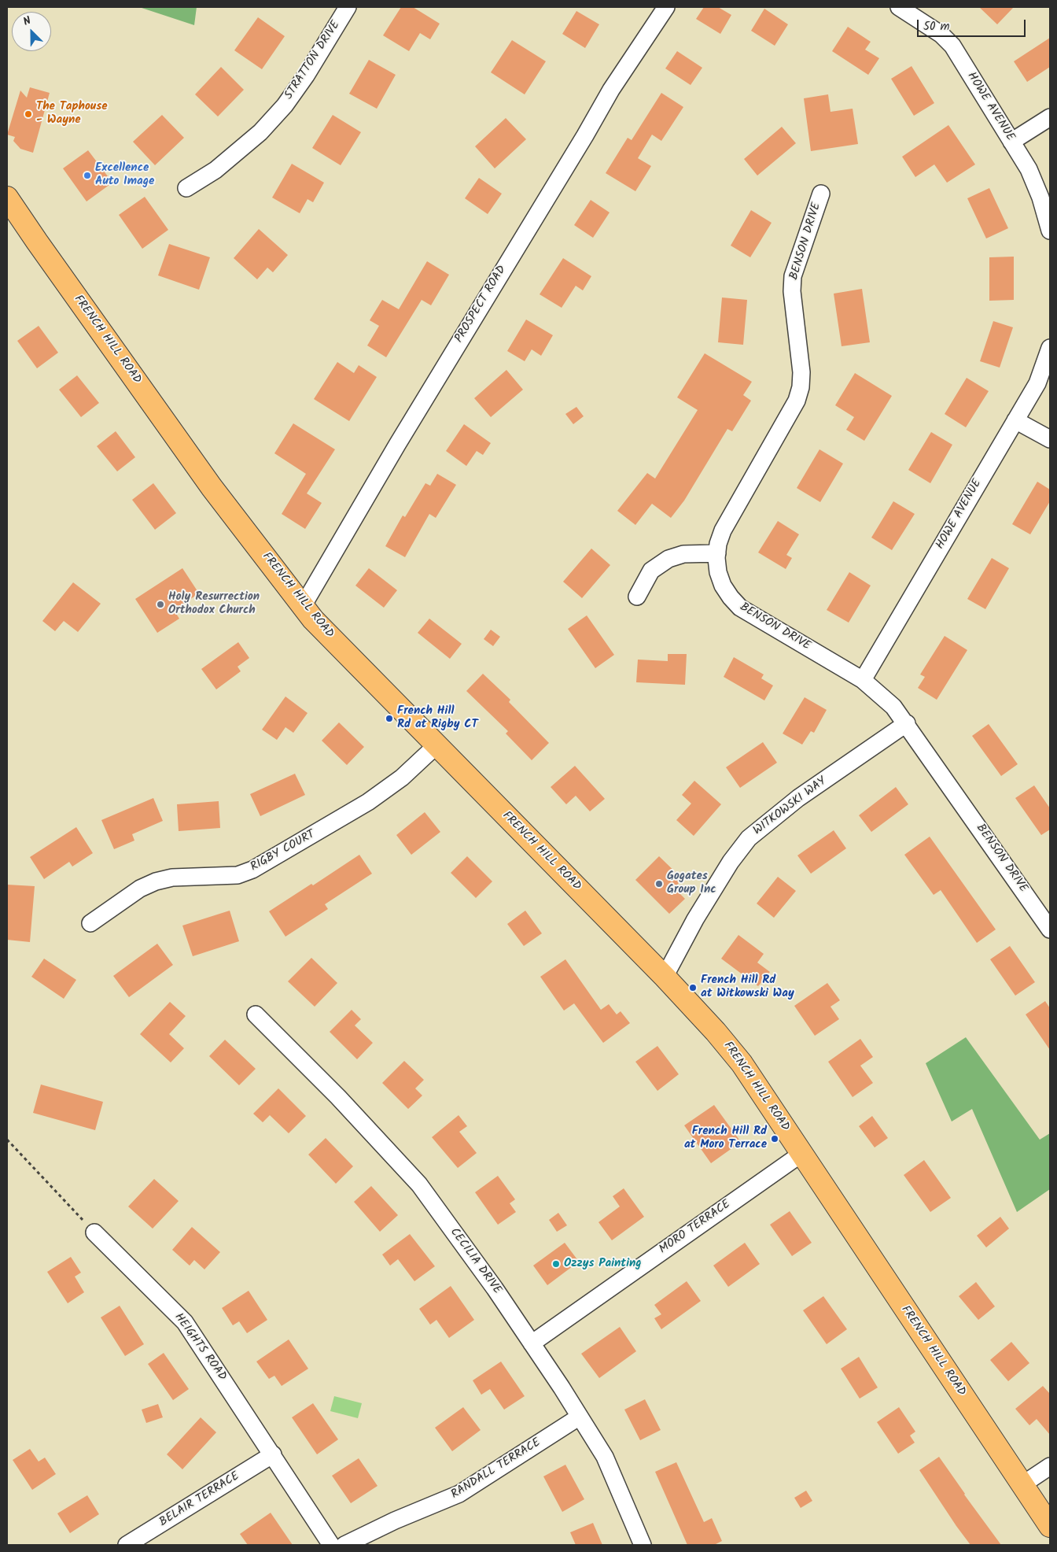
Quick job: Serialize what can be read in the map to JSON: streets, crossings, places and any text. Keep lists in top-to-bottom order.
{
  "streets": {
    "main road": ["FRENCH HILL ROAD"],
    "street": [
      "STRATTON DRIVE",
      "HOWE AVENUE",
      "BENSON DRIVE",
      "PROSPECT ROAD",
      "WITKOWSKI WAY",
      "RIGBY COURT",
      "MORO TERRACE",
      "CECILIA DRIVE",
      "HEIGHTS ROAD",
      "RANDALL TERRACE",
      "BELAIR TERRACE"
    ]
  },
  "crossings": [
    ["HOWE AVENUE", "BENSON DRIVE"],
    ["BENSON DRIVE", "WITKOWSKI WAY"],
    ["PROSPECT ROAD", "FRENCH HILL ROAD"],
    ["FRENCH HILL ROAD", "WITKOWSKI WAY"],
    ["FRENCH HILL ROAD", "RIGBY COURT"],
    ["FRENCH HILL ROAD", "MORO TERRACE"],
    ["MORO TERRACE", "CECILIA DRIVE"],
    ["CECILIA DRIVE", "RANDALL TERRACE"],
    ["HEIGHTS ROAD", "BELAIR TERRACE"]
  ],
  "places": [
    "The Taphouse - Wayne",
    "Excellence Auto Image",
    "Holy Resurrection Orthodox Church",
    "French Hill Rd at Rigby CT",
    "Gogates Group Inc",
    "French Hill Rd at Witkowski Way",
    "French Hill Rd at Moro Terrace",
    "Ozzys Painting"
  ],
  "scale_bar": "50 m",
  "north": "top left"
}
